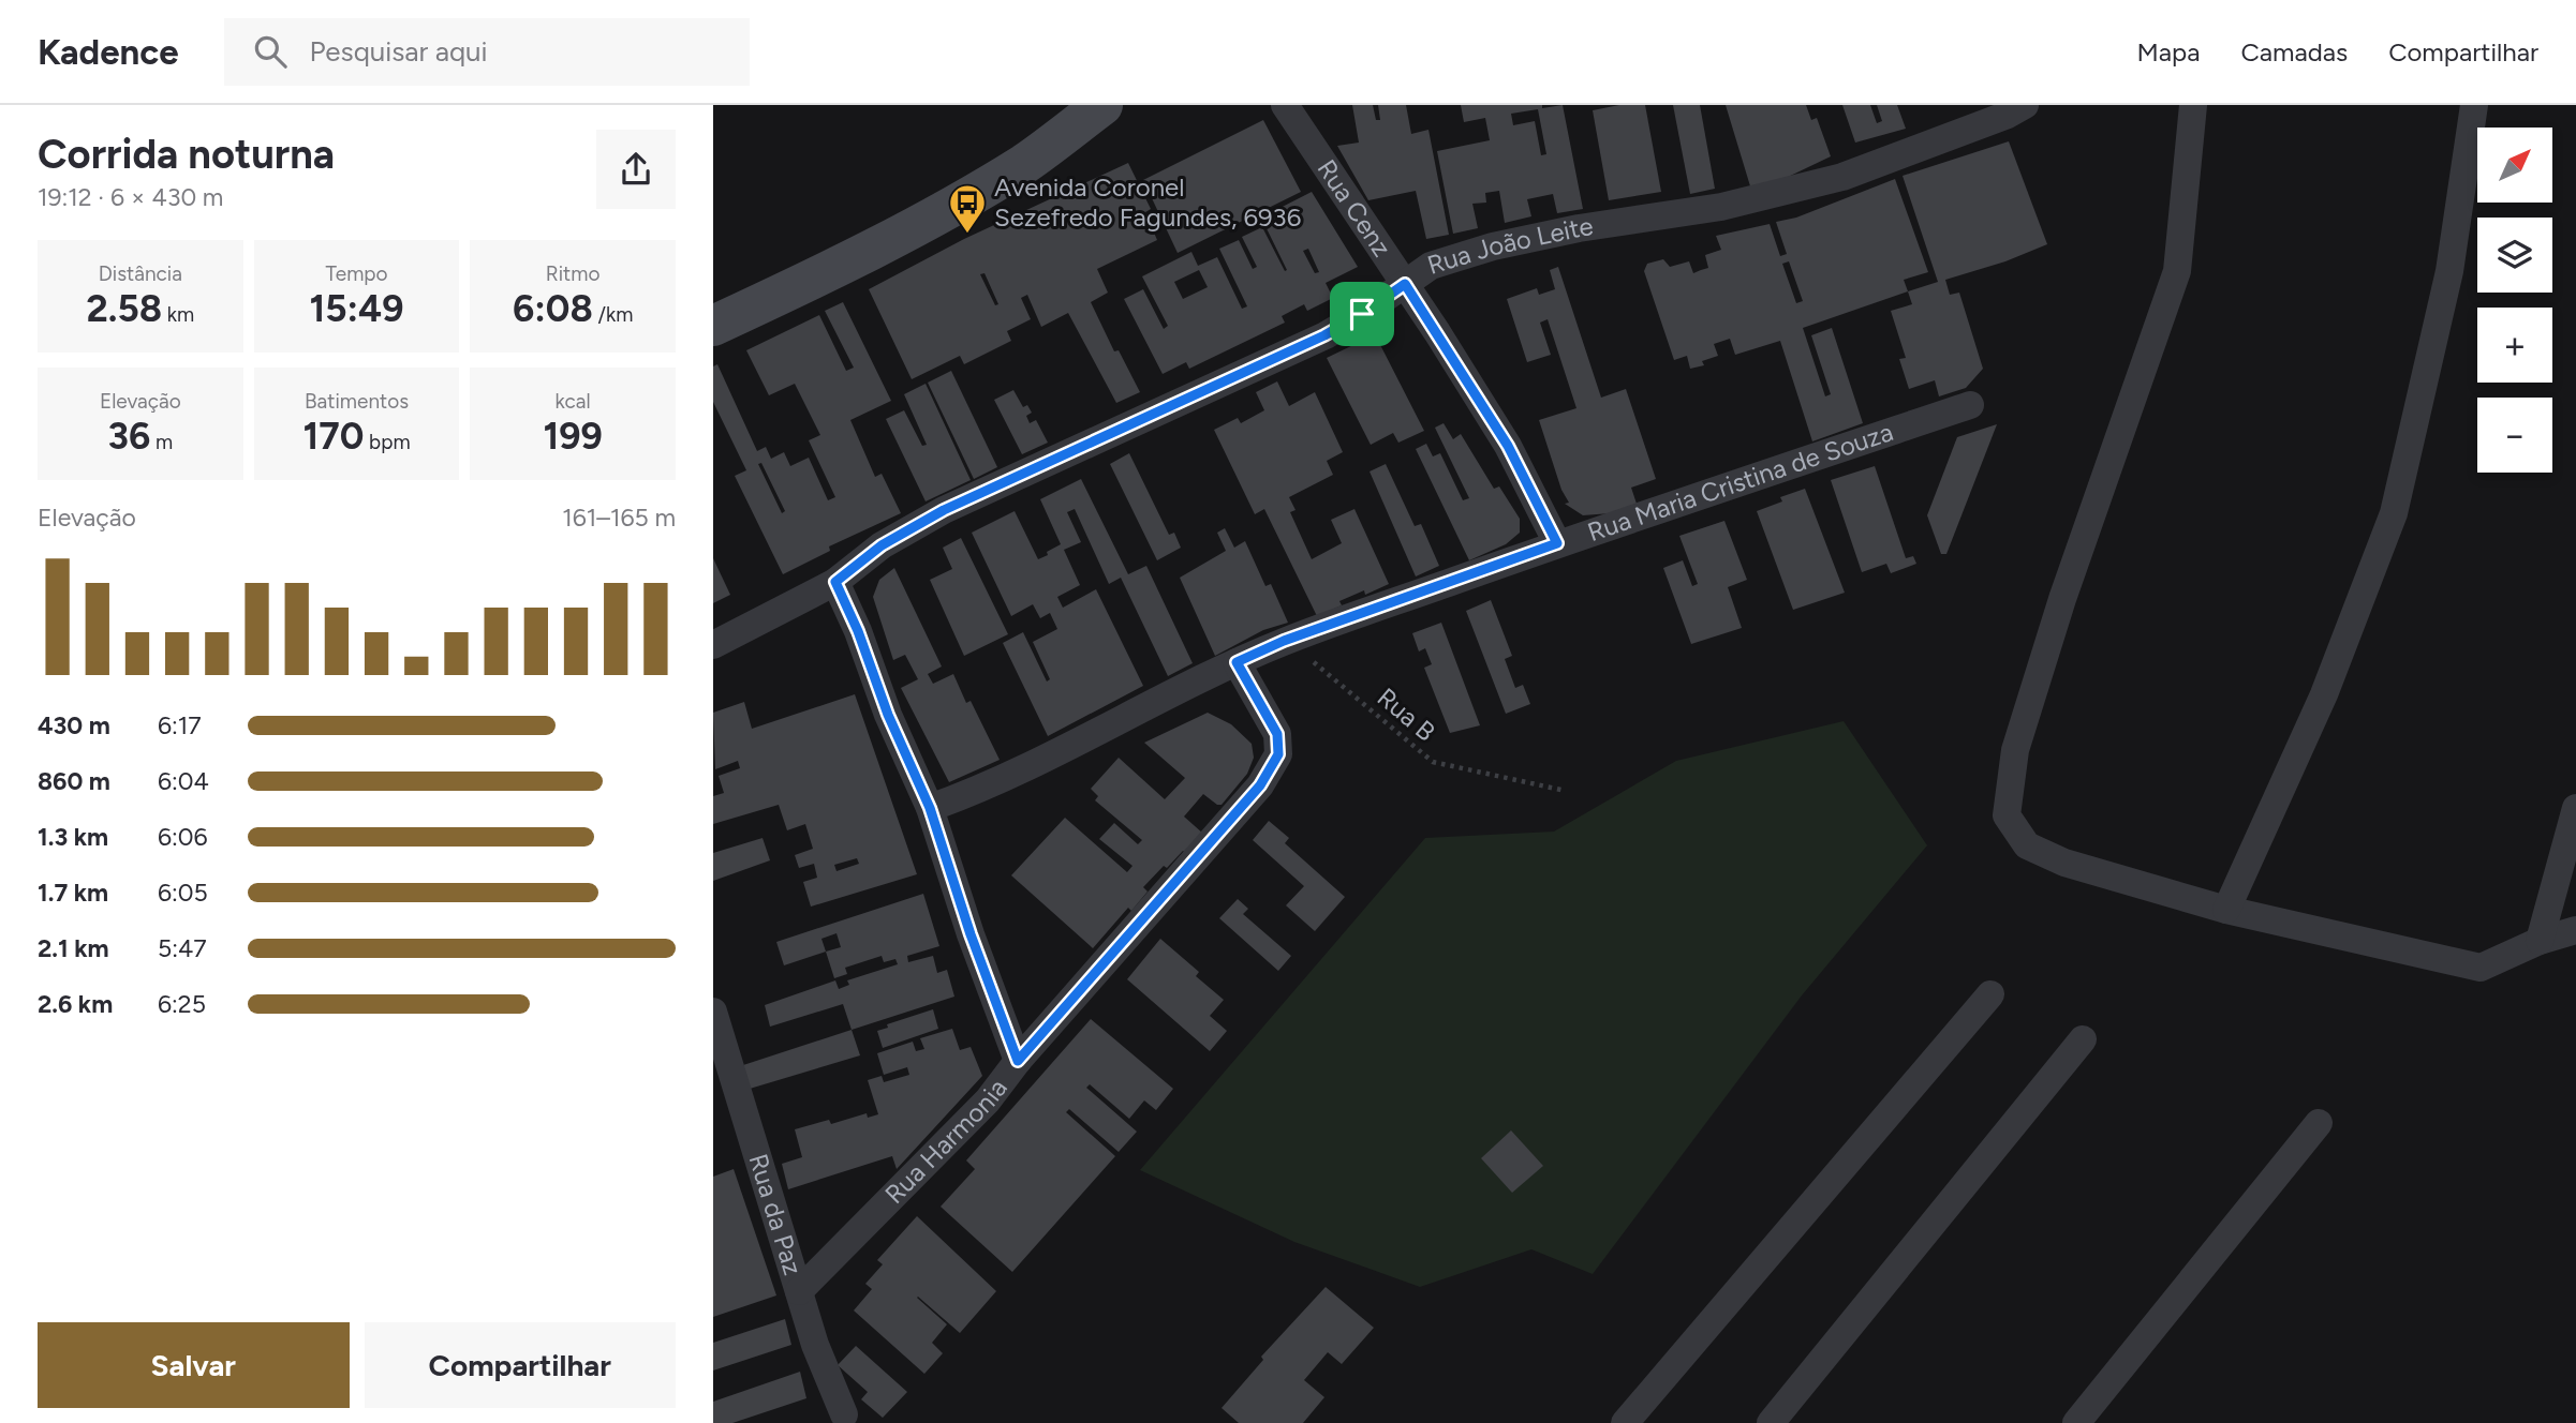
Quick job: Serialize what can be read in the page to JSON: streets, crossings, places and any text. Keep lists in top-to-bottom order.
{
  "streets": {
    "street": [
      "Rua Cenz",
      "Rua João Leite",
      "Rua Maria Cristina de Souza",
      "Rua Harmonia",
      "Rua da Paz"
    ],
    "path": ["Rua B"]
  },
  "crossings": [
    ["Rua Cenz", "Rua João Leite"],
    ["Rua Cenz", "Rua Maria Cristina de Souza"],
    ["Rua Maria Cristina de Souza", "Rua B"],
    ["Rua Maria Cristina de Souza", "Rua Harmonia"],
    ["Rua Harmonia", "Rua da Paz"]
  ],
  "places": {
    "bus stop": ["Avenida Coronel Sezefredo Fagundes, 6936"]
  },
  "north": "top right",
  "page": {
    "header": "Kadence",
    "search": "Pesquisar aqui",
    "nav": ["Mapa", "Camadas", "Compartilhar"],
    "heading": ["Corrida noturna", "19:12 · 6 × 430 m"],
    "map_buttons": ["+", "−"],
    "stats": [
      ["Distância", "2.58 km"],
      ["Tempo", "15:49"],
      ["Ritmo", "6:08 /km"],
      ["Elevação", "36 m"],
      ["Batimentos", "170 bpm"],
      ["kcal", "199"]
    ],
    "chart": ["Elevação", "161–165 m"],
    "list": [
      {
        "name": "430 m",
        "note": "6:17"
      },
      {
        "name": "860 m",
        "note": "6:04"
      },
      {
        "name": "1.3 km",
        "note": "6:06"
      },
      {
        "name": "1.7 km",
        "note": "6:05"
      },
      {
        "name": "2.1 km",
        "note": "5:47"
      },
      {
        "name": "2.6 km",
        "note": "6:25"
      }
    ],
    "buttons": ["Salvar", "Compartilhar"]
  }
}
